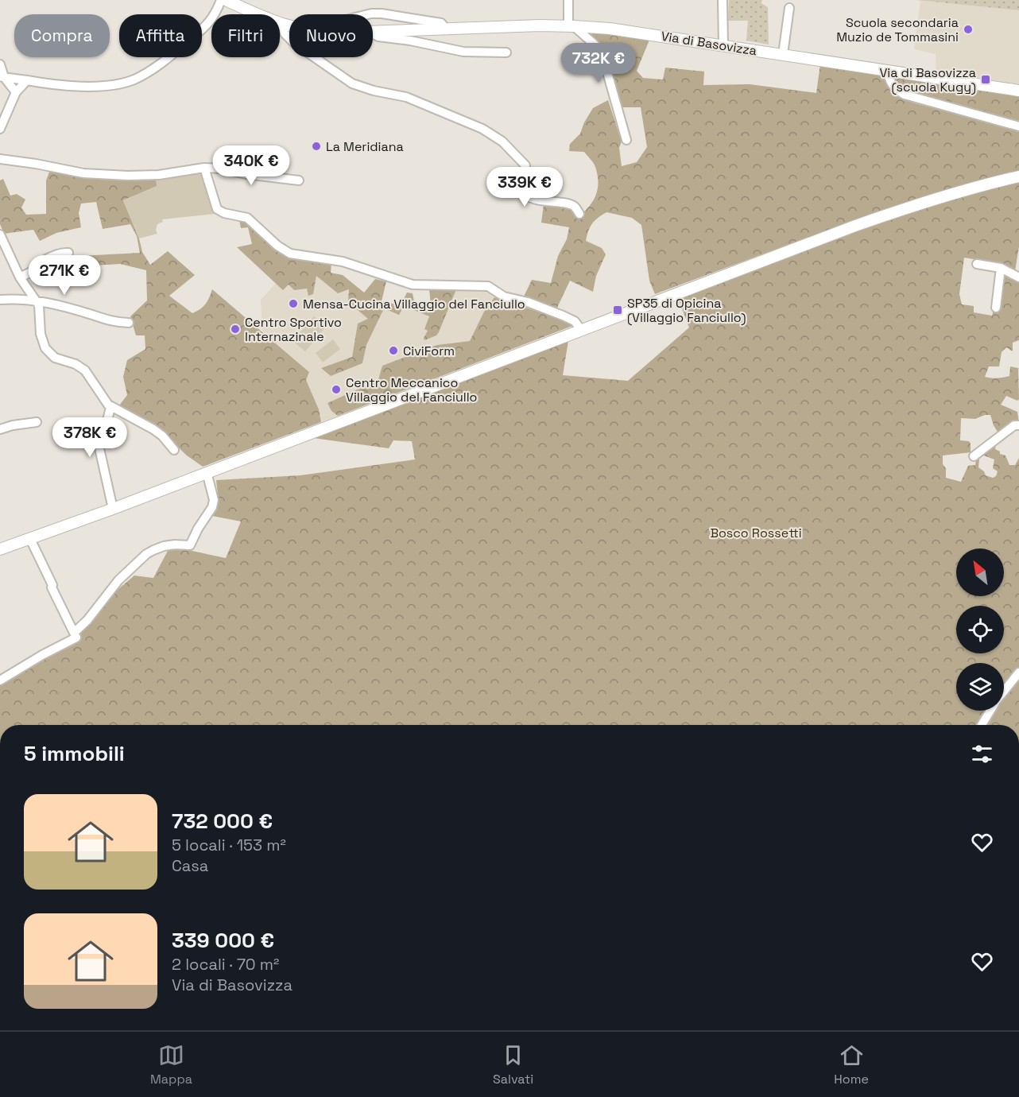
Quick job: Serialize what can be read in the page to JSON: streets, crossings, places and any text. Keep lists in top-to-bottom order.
{
  "streets": {
    "main road": ["Via di Basovizza"]
  },
  "parks": ["Bosco Rossetti"],
  "places": {
    "other": [
      "Scuola secondaria Muzio de Tommasini",
      "La Meridiana",
      "Mensa-Cucina Villaggio del Fanciullo",
      "Centro Sportivo Internazinale",
      "CiviForm",
      "Centro Meccanico Villaggio del Fanciullo"
    ],
    "transit": ["Via di Basovizza (scuola Kugy)", "SP35 di Opicina (Villaggio Fanciullo)"]
  },
  "north": "top left",
  "page": {
    "chip": [
      "Compra",
      "Affitta",
      "Filtri",
      "Nuovo"
    ],
    "price": [
      "732K €",
      "340K €",
      "339K €",
      "271K €",
      "378K €"
    ],
    "heading": "5 immobili",
    "list": [
      {
        "name": "732 000 €",
        "note": "5 locali · 153 m² · Casa"
      },
      {
        "name": "339 000 €",
        "note": "2 locali · 70 m² · Via di Basovizza"
      }
    ],
    "tabs": ["Mappa", "Salvati", "Home"]
  }
}
